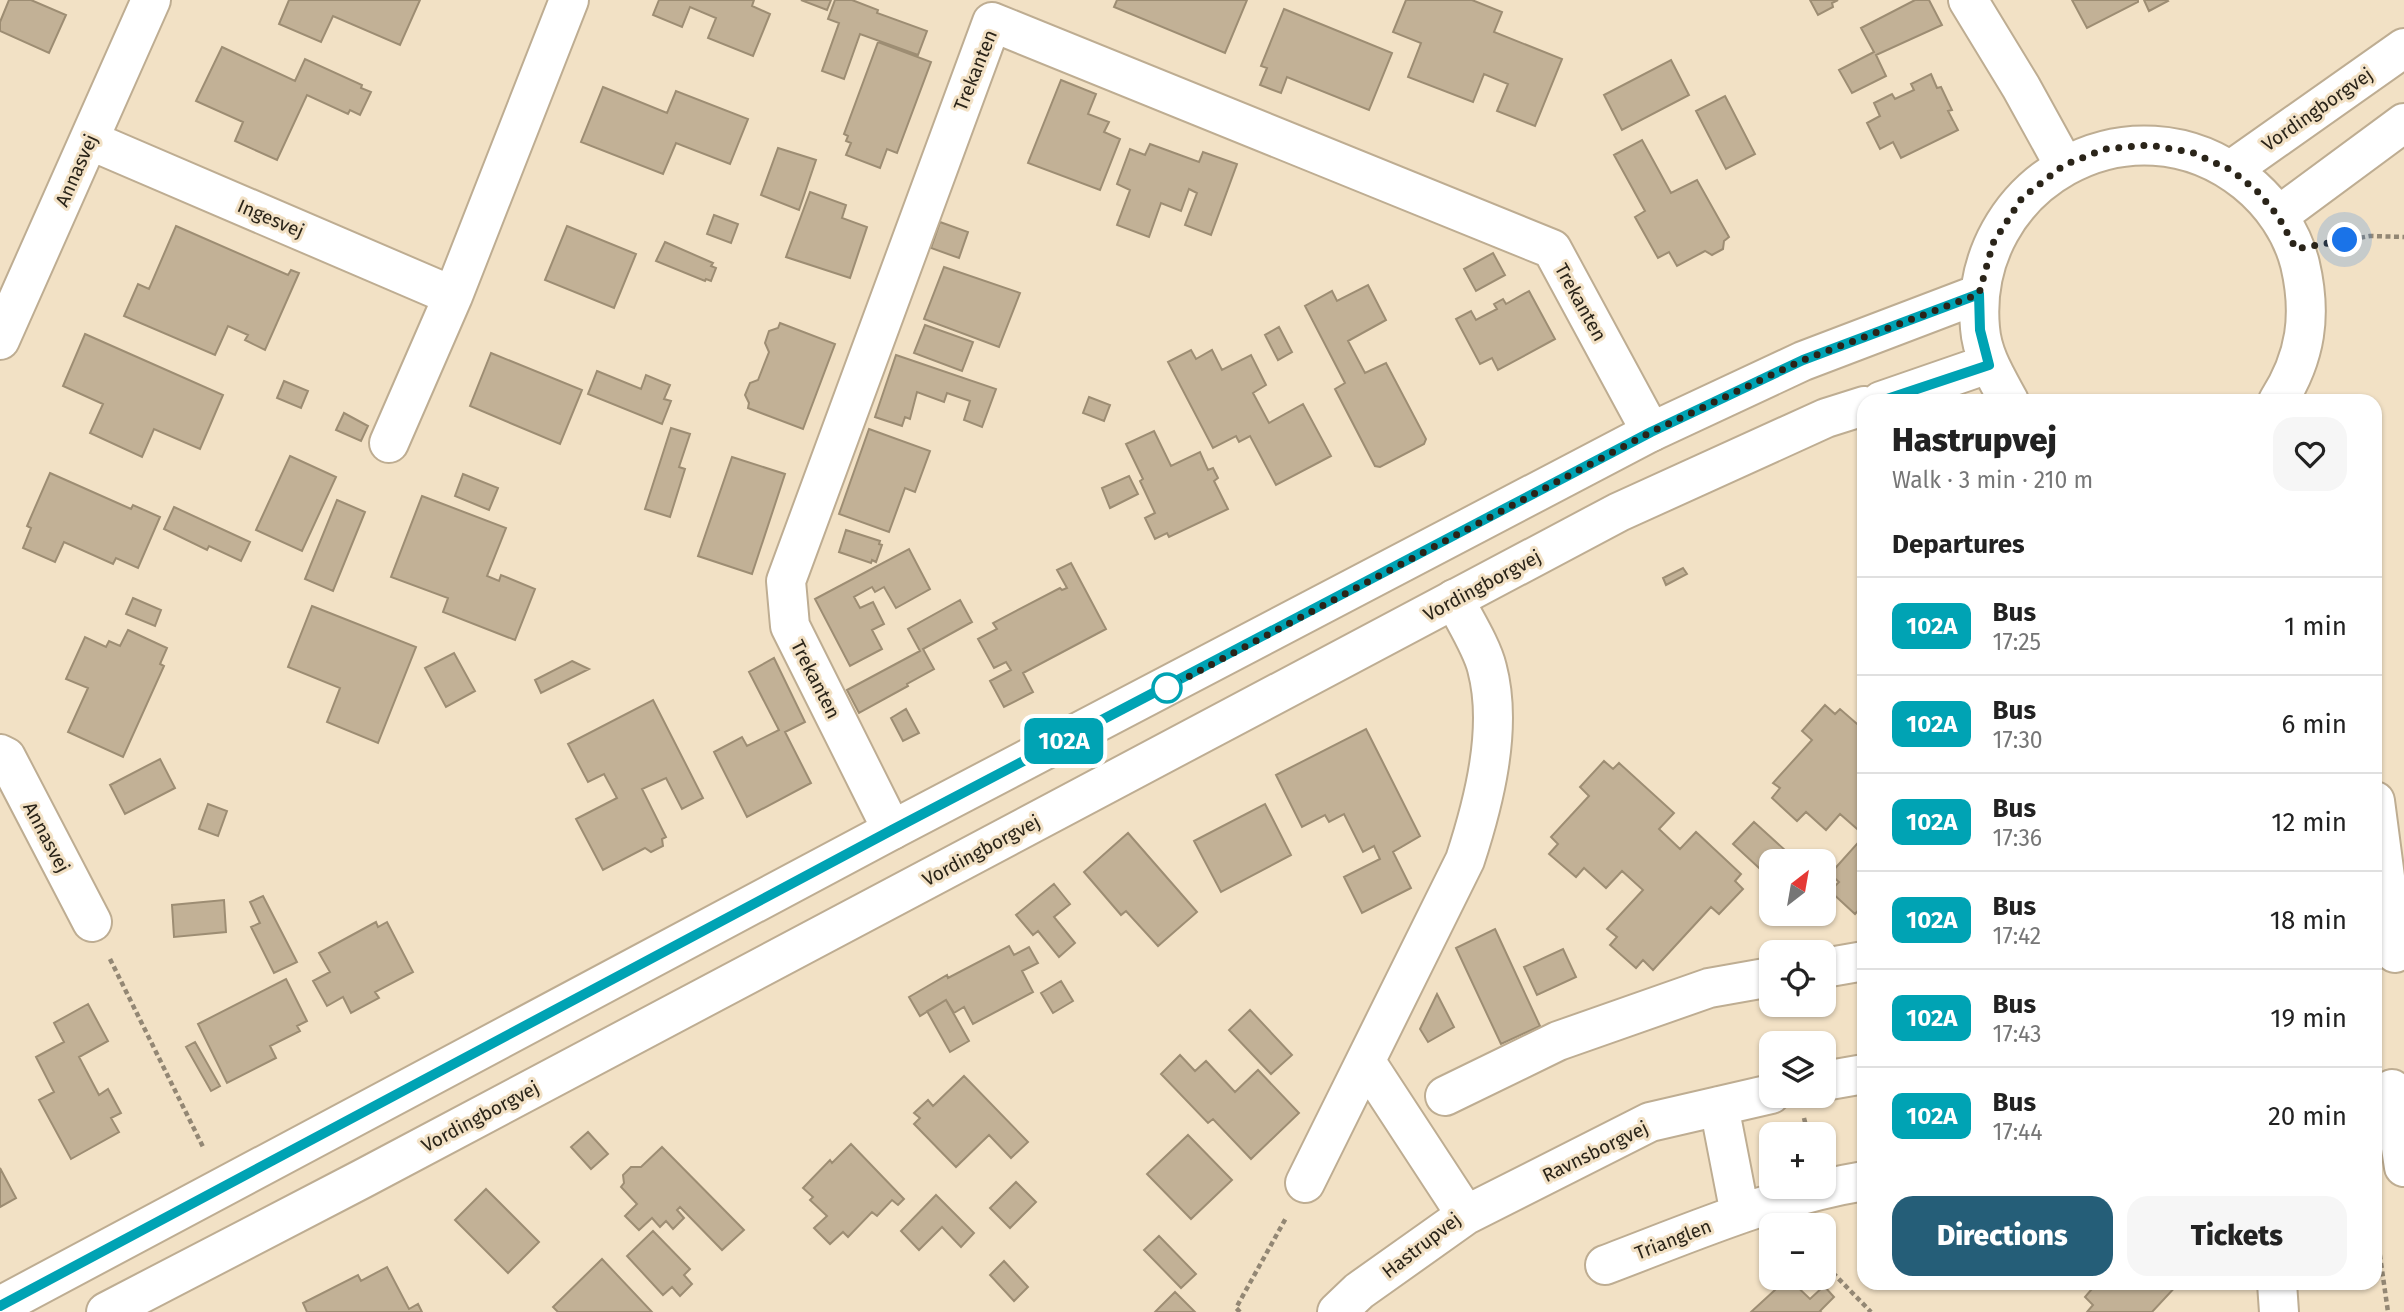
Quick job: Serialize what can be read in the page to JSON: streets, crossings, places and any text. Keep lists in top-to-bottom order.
{
  "streets": {
    "main road": [
      "Trekanten",
      "Vordingborgvej",
      "Annasvej",
      "Ingesvej",
      "Ravnsborgvej",
      "Trianglen",
      "Hastrupvej"
    ]
  },
  "crossings": [
    ["Annasvej", "Ingesvej"],
    ["Ravnsborgvej", "Hastrupvej"]
  ],
  "lines": ["bus line 102A"],
  "north": "top right",
  "page": {
    "on_map": "102A",
    "heading": [
      ["Hastrupvej", "Walk · 3 min · 210 m"],
      "Departures"
    ],
    "list": [
      {
        "mark": "102A",
        "name": "Bus",
        "note": "17:25",
        "value": "1 min"
      },
      {
        "mark": "102A",
        "name": "Bus",
        "note": "17:30",
        "value": "6 min"
      },
      {
        "mark": "102A",
        "name": "Bus",
        "note": "17:36",
        "value": "12 min"
      },
      {
        "mark": "102A",
        "name": "Bus",
        "note": "17:42",
        "value": "18 min"
      },
      {
        "mark": "102A",
        "name": "Bus",
        "note": "17:43",
        "value": "19 min"
      },
      {
        "mark": "102A",
        "name": "Bus",
        "note": "17:44",
        "value": "20 min"
      }
    ],
    "map_buttons": ["+", "−"],
    "buttons": ["Directions", "Tickets"]
  }
}
